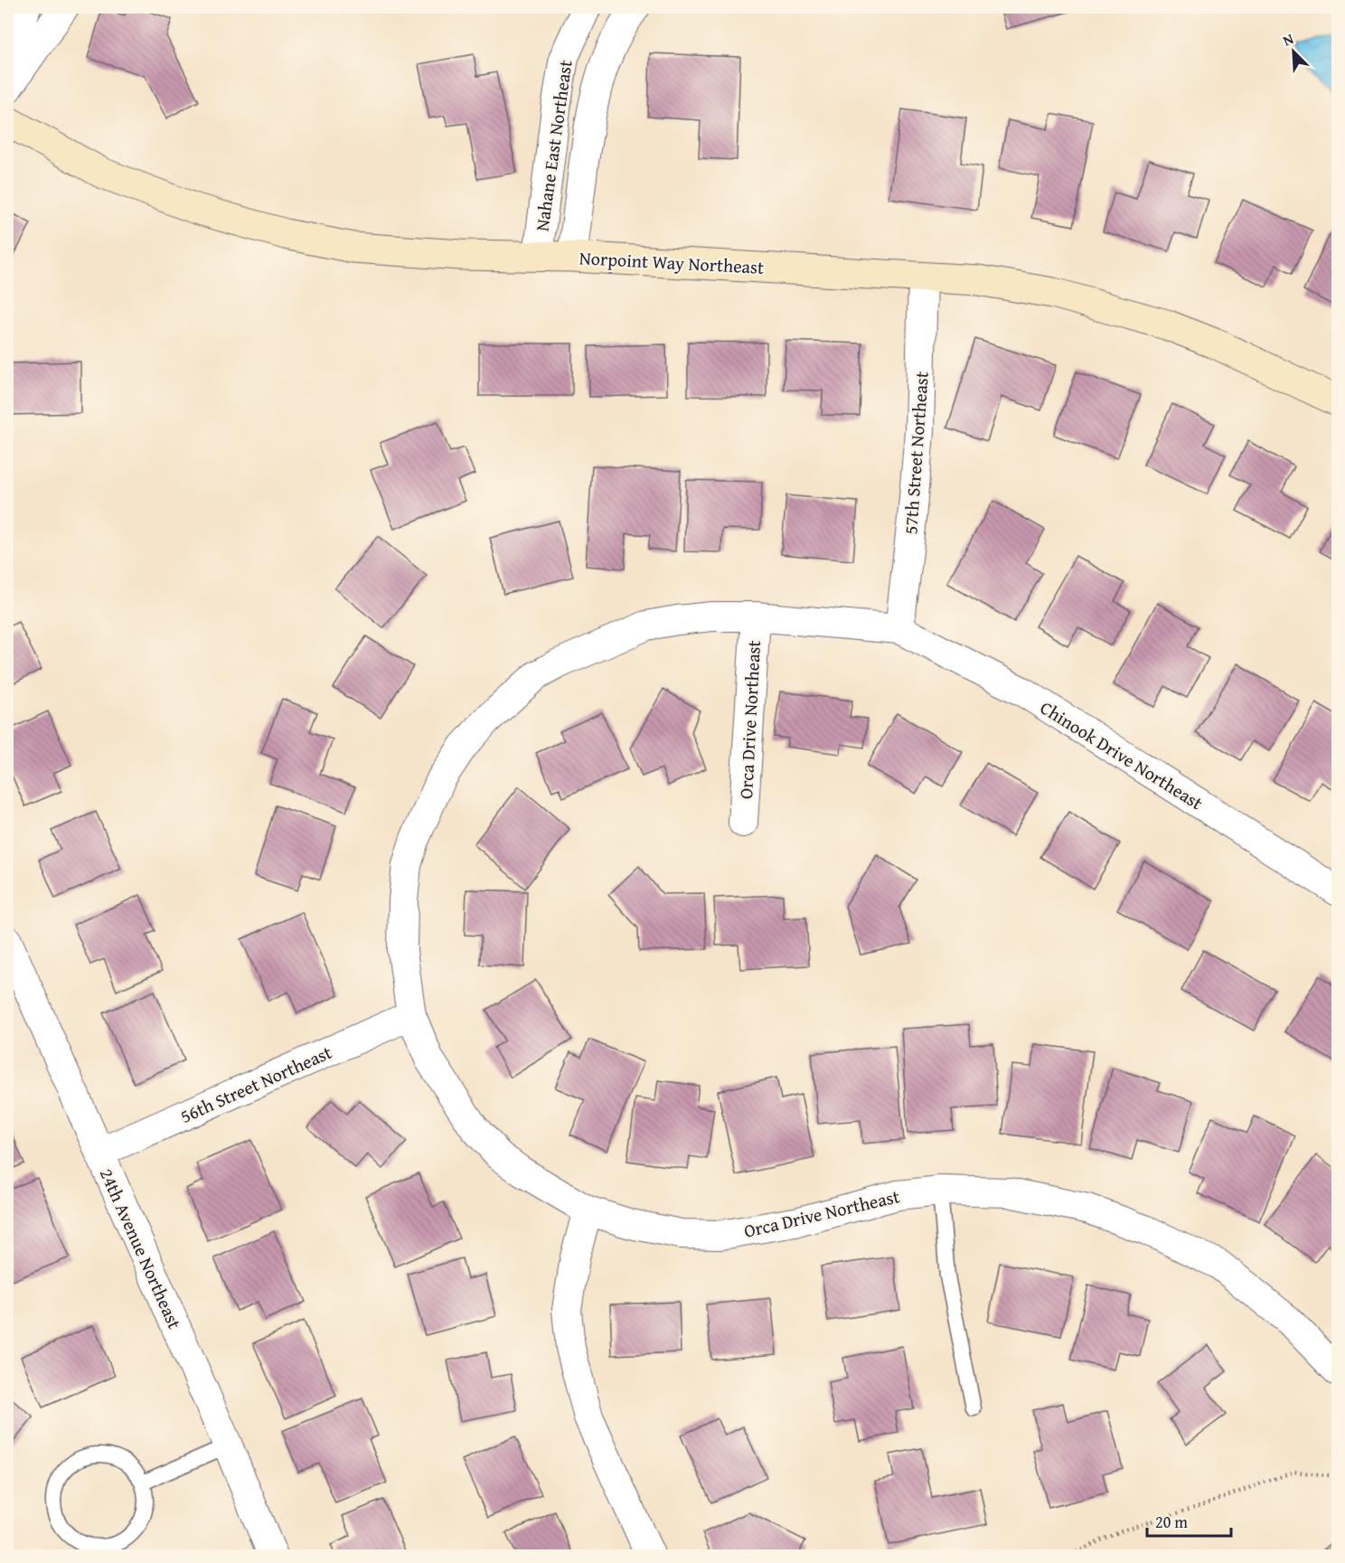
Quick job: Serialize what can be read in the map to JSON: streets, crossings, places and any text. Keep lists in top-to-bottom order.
{
  "streets": {
    "street": [
      "Nahane East Northeast",
      "Norpoint Way Northeast",
      "57th Street Northeast",
      "Orca Drive Northeast",
      "Chinook Drive Northeast",
      "56th Street Northeast",
      "24th Avenue Northeast"
    ]
  },
  "crossings": [
    ["Nahane East Northeast", "Norpoint Way Northeast"],
    ["Norpoint Way Northeast", "57th Street Northeast"],
    ["57th Street Northeast", "Orca Drive Northeast"],
    ["57th Street Northeast", "Chinook Drive Northeast"],
    ["Orca Drive Northeast", "Chinook Drive Northeast"],
    ["Orca Drive Northeast", "56th Street Northeast"],
    ["56th Street Northeast", "24th Avenue Northeast"]
  ],
  "scale_bar": "20 m",
  "north": "top left"
}
